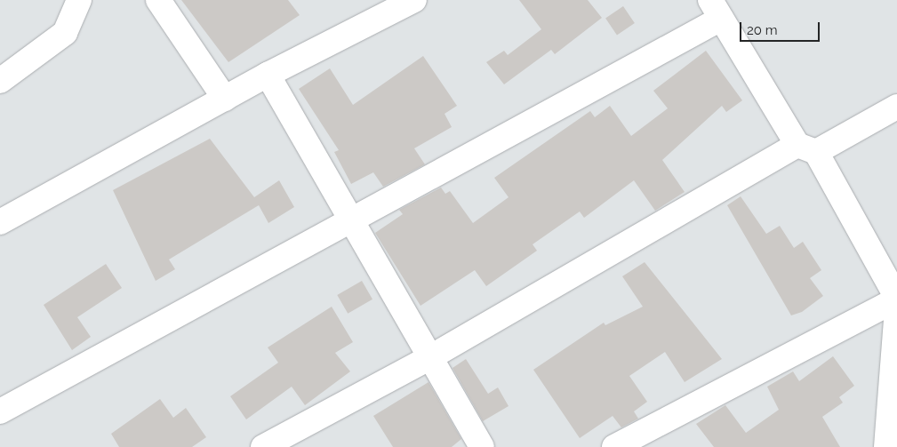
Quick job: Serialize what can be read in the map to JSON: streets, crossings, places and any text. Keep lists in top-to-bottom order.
{
  "scale_bar": "20 m"
}
